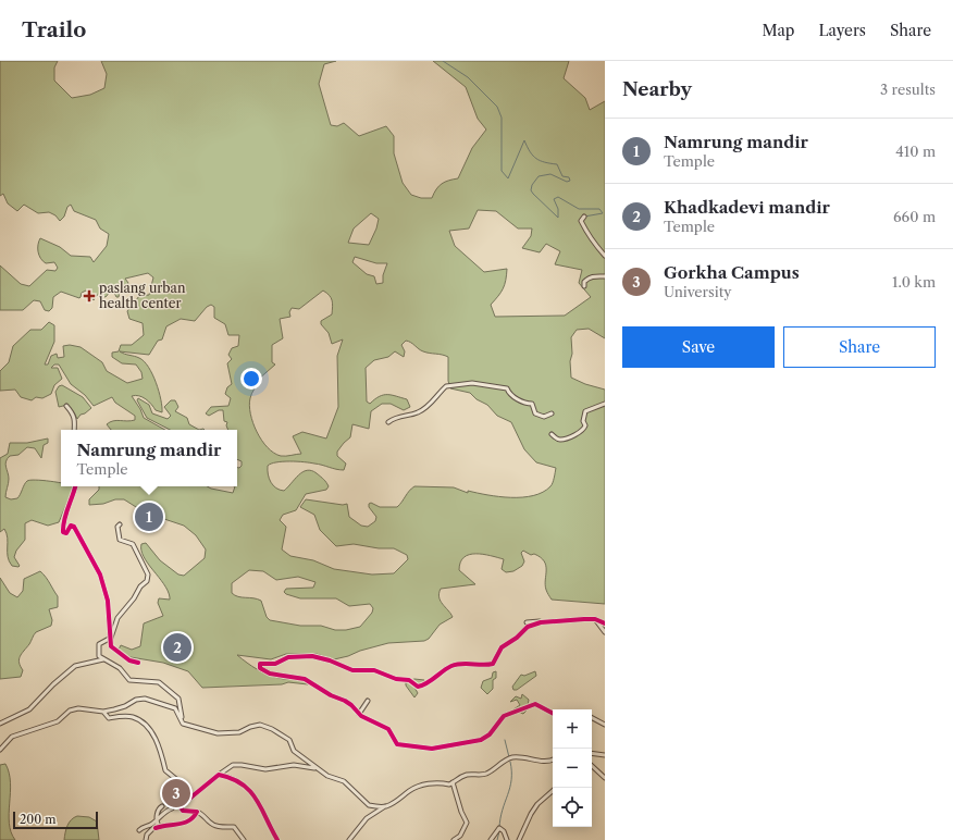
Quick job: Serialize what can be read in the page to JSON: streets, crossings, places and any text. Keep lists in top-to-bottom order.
{
  "places": {
    "health": ["paslang urban health center"]
  },
  "scale_bar": "200 m",
  "page": {
    "header": "Trailo",
    "nav": ["Map", "Layers", "Share"],
    "heading": ["Nearby", "3 results"],
    "list": [
      {
        "mark": "1",
        "name": "Namrung mandir",
        "note": "Temple",
        "value": "410 m"
      },
      {
        "mark": "2",
        "name": "Khadkadevi mandir",
        "note": "Temple",
        "value": "660 m"
      },
      {
        "mark": "3",
        "name": "Gorkha Campus",
        "note": "University",
        "value": "1.0 km"
      }
    ],
    "buttons": ["Save", "Share"],
    "popup": ["Namrung mandir", "Temple"],
    "pins": ["1", "2", "3"],
    "map_buttons": ["+", "−"],
    "scale": "200 m"
  }
}
